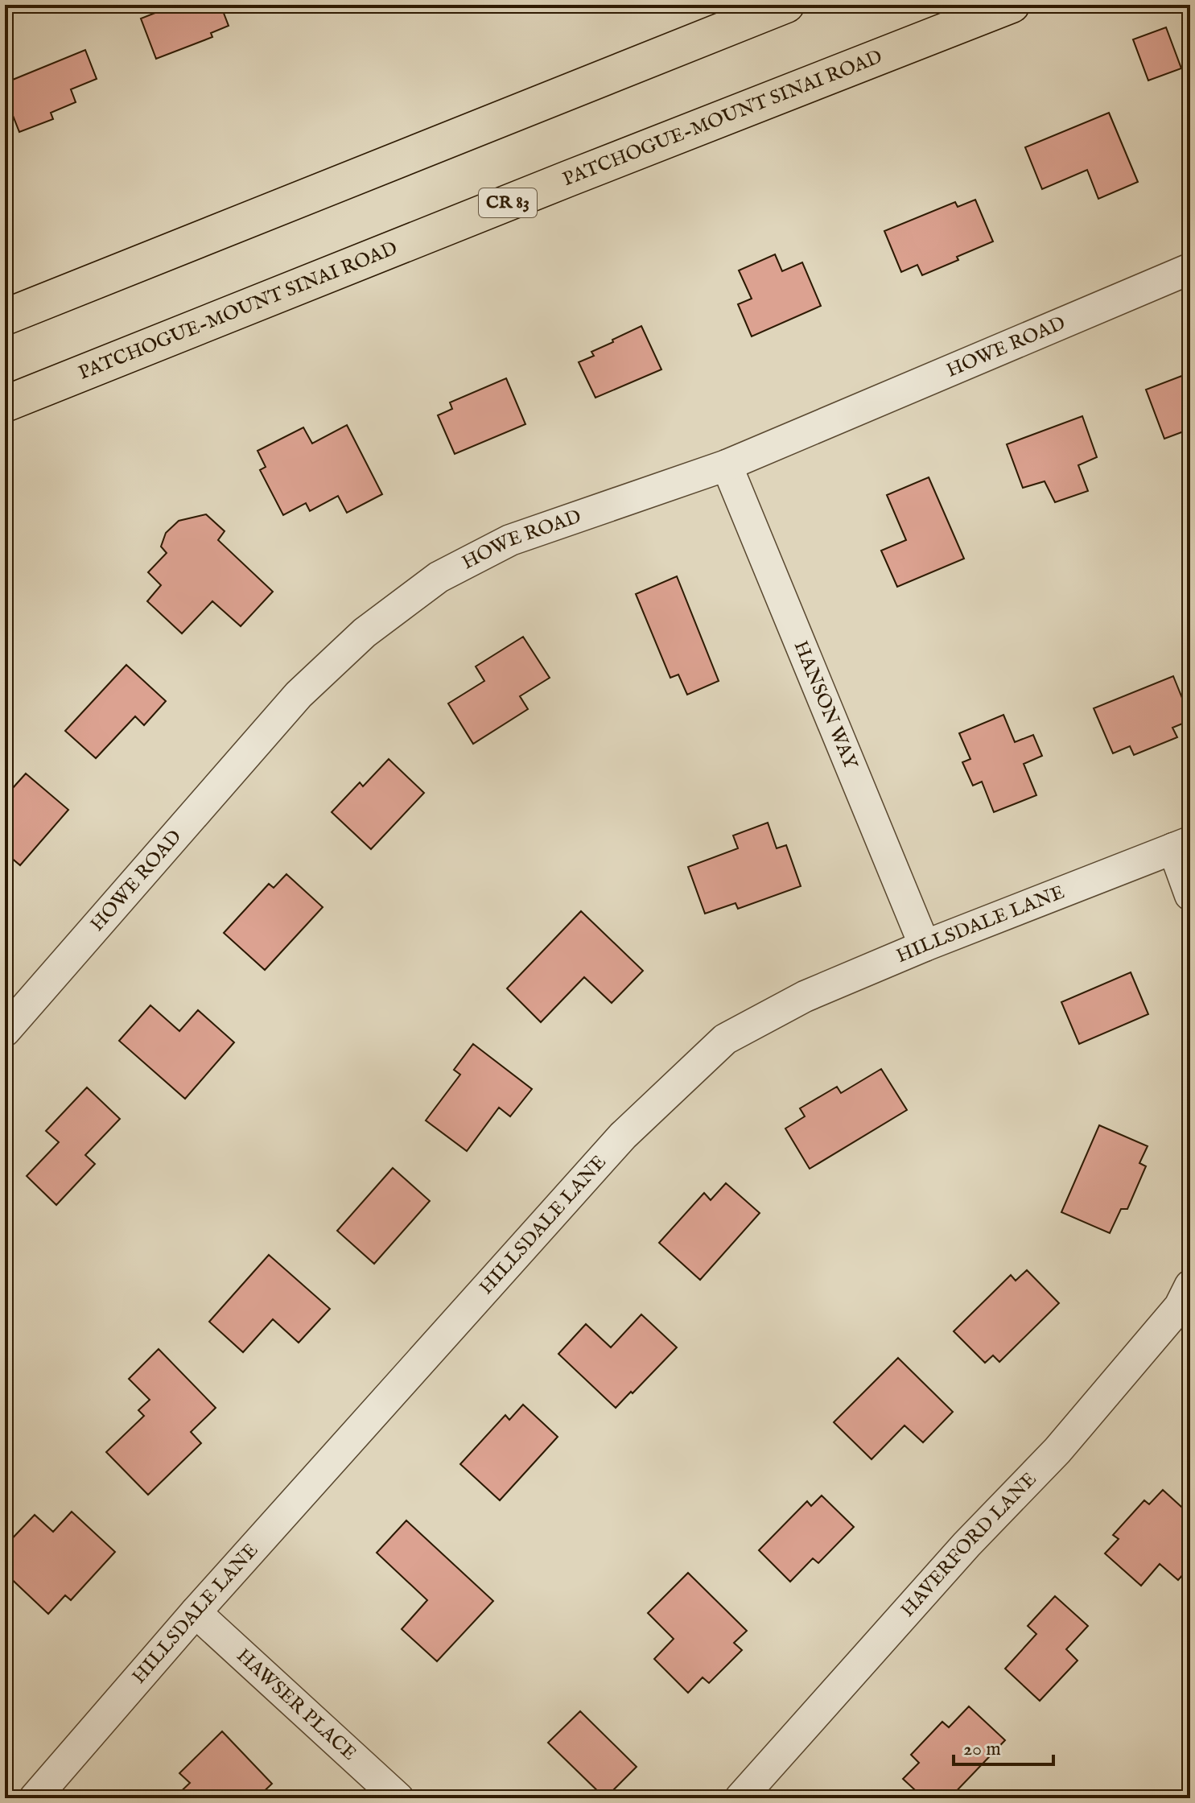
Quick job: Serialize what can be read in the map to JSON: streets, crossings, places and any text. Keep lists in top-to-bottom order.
{
  "streets": {
    "highway": ["PATCHOGUE-MOUNT SINAI ROAD", "CR 83"],
    "street": [
      "HOWE ROAD",
      "HANSON WAY",
      "HILLSDALE LANE",
      "HAVERFORD LANE",
      "HAWSER PLACE"
    ]
  },
  "crossings": [
    ["HOWE ROAD", "HANSON WAY"],
    ["HANSON WAY", "HILLSDALE LANE"],
    ["HILLSDALE LANE", "HAWSER PLACE"]
  ],
  "scale_bar": "20 m"
}
